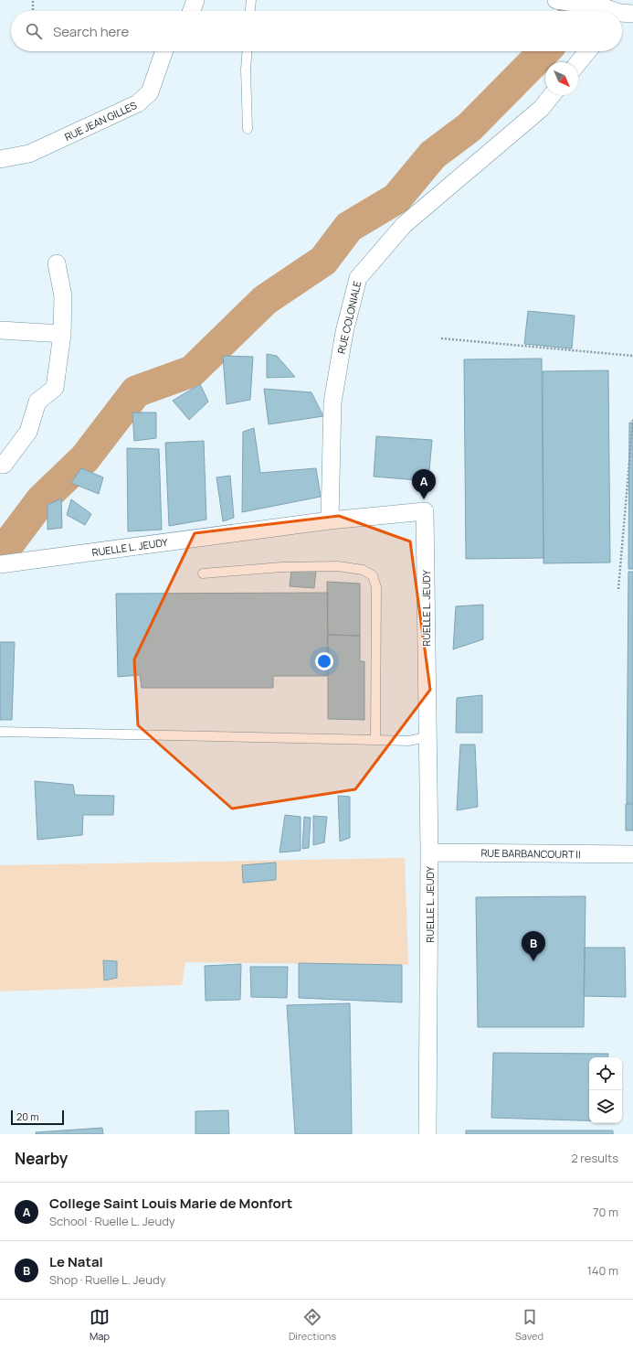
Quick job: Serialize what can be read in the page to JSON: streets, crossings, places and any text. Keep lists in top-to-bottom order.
{
  "streets": {
    "street": [
      "RUE JEAN GILLES",
      "RUE COLONIALE",
      "RUELLE L. JEUDY",
      "RUE BARBANCOURT II"
    ]
  },
  "crossings": [
    ["RUE COLONIALE", "RUELLE L. JEUDY"],
    ["RUELLE L. JEUDY", "RUE BARBANCOURT II"]
  ],
  "scale_bar": "20 m",
  "north": "bottom right",
  "page": {
    "search": "Search here",
    "pins": ["A", "B"],
    "scale": "20 m",
    "heading": ["Nearby", "2 results"],
    "list": [
      {
        "mark": "A",
        "name": "College Saint Louis Marie de Monfort",
        "note": "School · Ruelle L. Jeudy",
        "value": "70 m"
      },
      {
        "mark": "B",
        "name": "Le Natal",
        "note": "Shop · Ruelle L. Jeudy",
        "value": "140 m"
      }
    ],
    "nav": ["Map", "Directions", "Saved"]
  }
}
